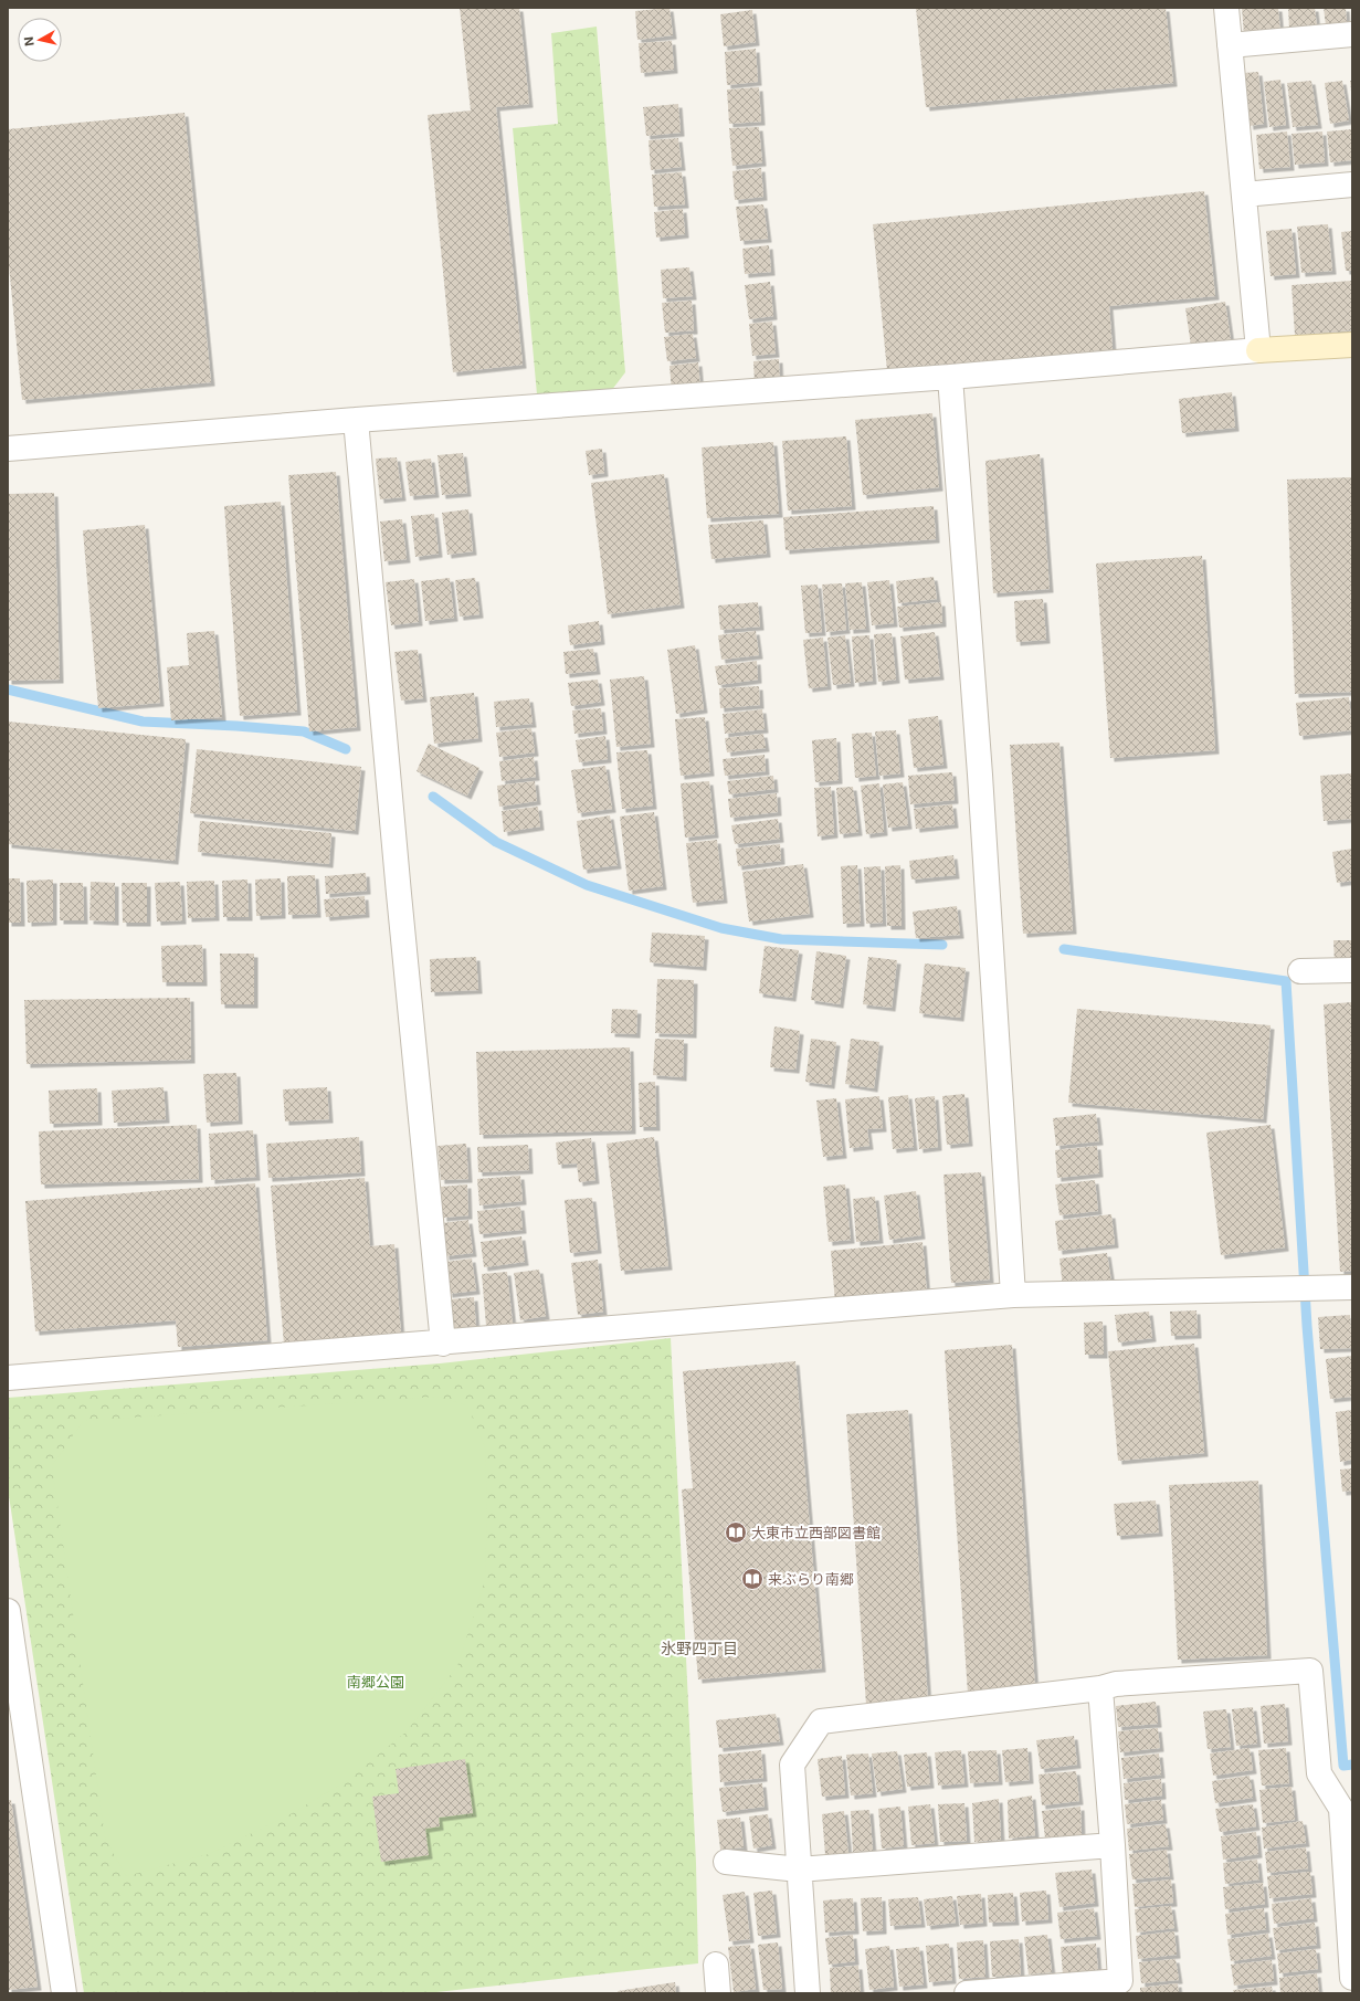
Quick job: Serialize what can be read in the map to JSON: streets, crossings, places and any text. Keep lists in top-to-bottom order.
{
  "districts": ["氷野四丁目"],
  "parks": ["南郷公園"],
  "places": {
    "library": ["大東市立西部図書館", "来ぶらり南郷"]
  },
  "north": "left"
}
